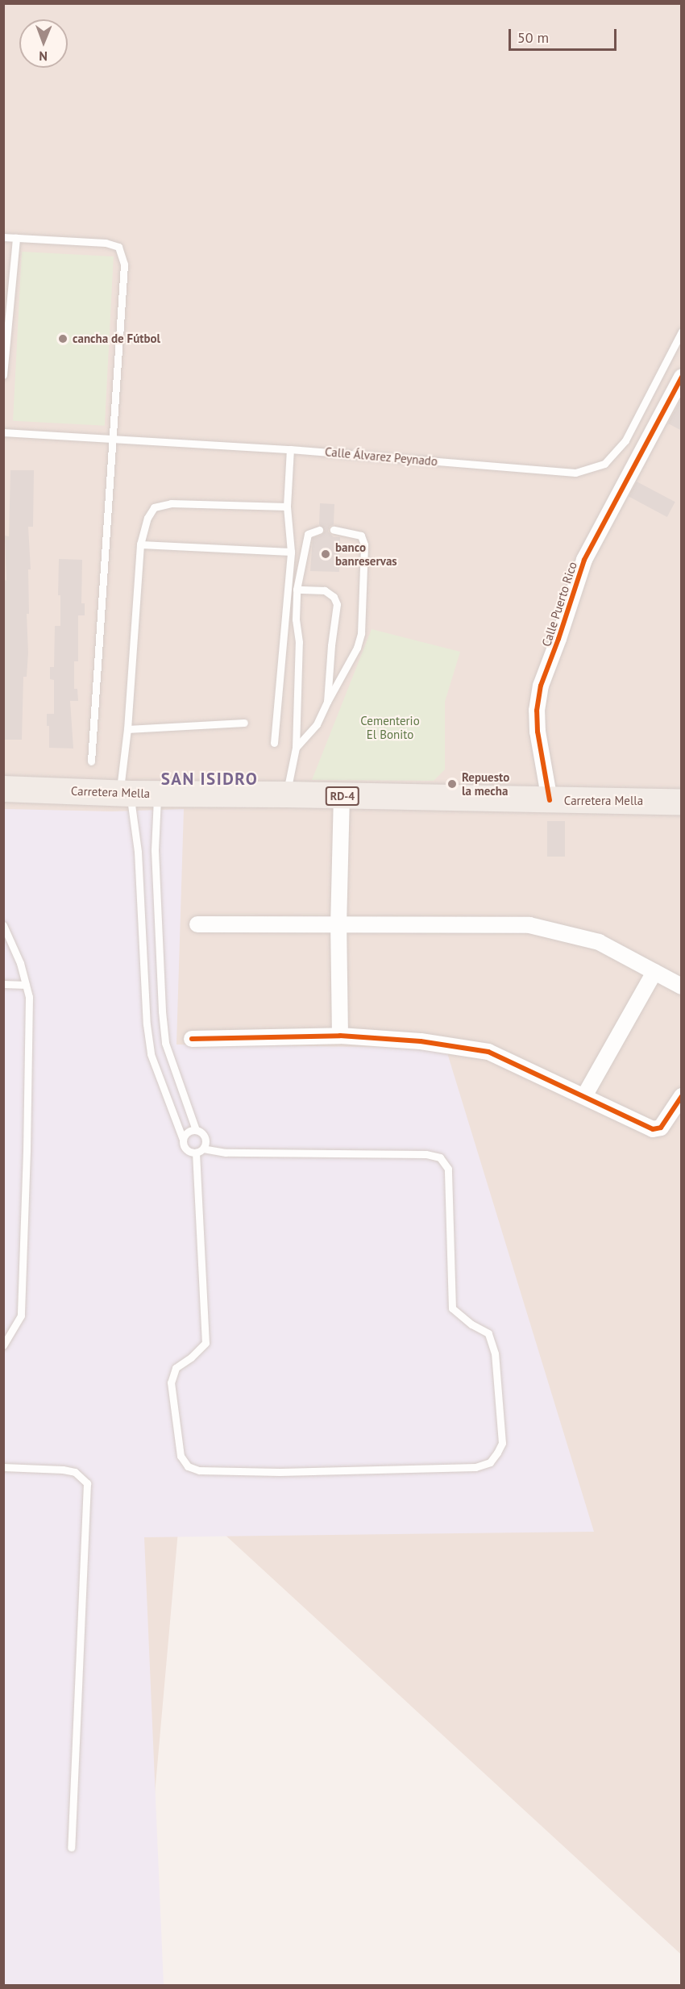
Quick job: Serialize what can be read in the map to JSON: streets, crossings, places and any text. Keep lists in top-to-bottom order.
{
  "streets": {
    "main road": ["Carretera Mella", "RD-4"],
    "street": ["Calle Puerto Rico"],
    "lane": ["Calle Álvarez Peynado"]
  },
  "crossings": [
    ["Calle Puerto Rico", "Carretera Mella"]
  ],
  "districts": ["SAN ISIDRO"],
  "parks": ["Cementerio El Bonito"],
  "places": ["cancha de Fútbol", "banco banreservas", "Repuesto la mecha"],
  "scale_bar": "50 m",
  "north": "bottom"
}
